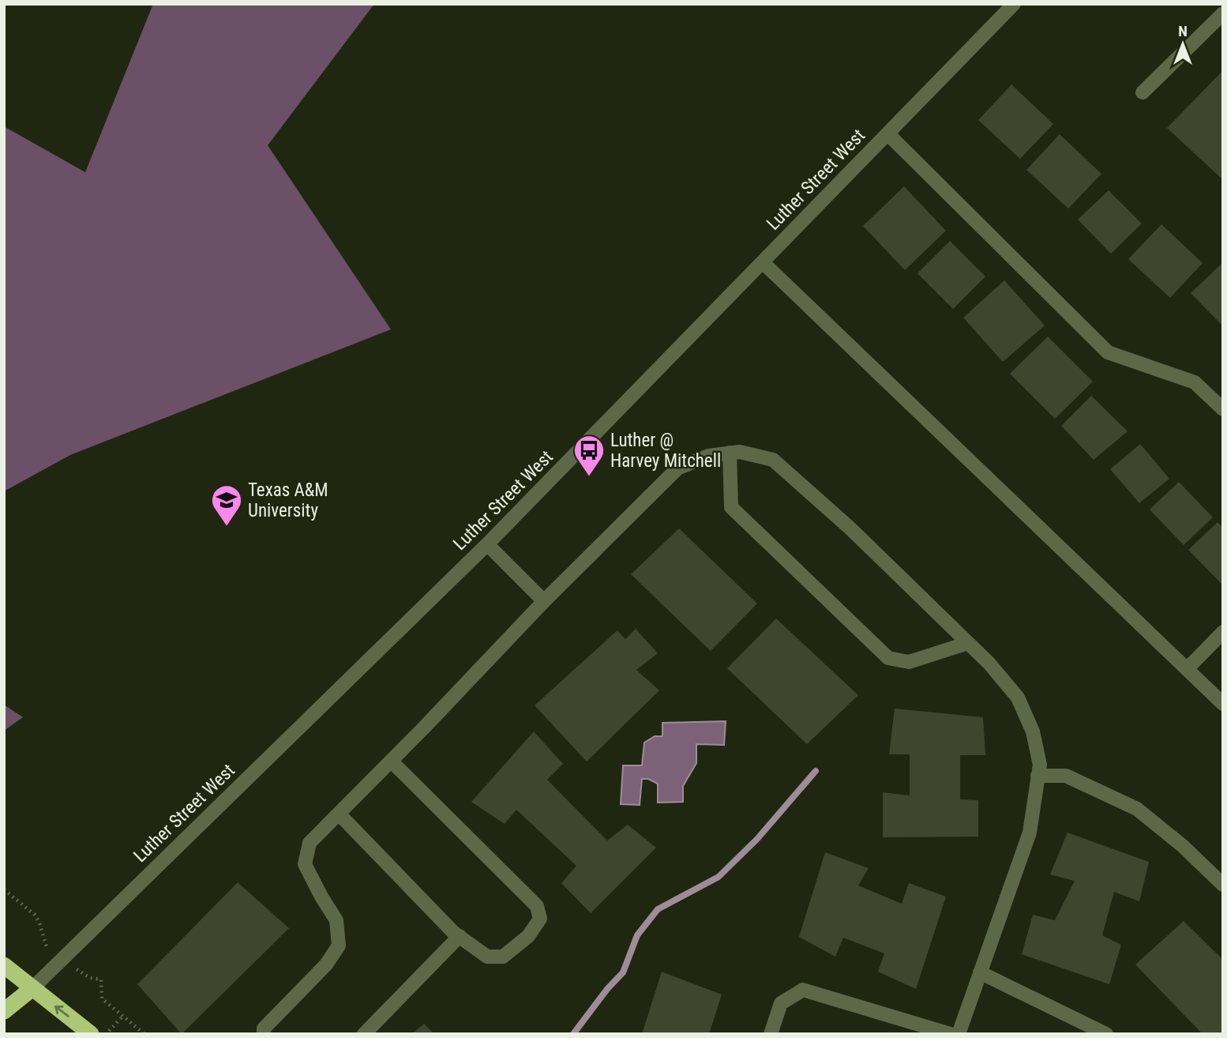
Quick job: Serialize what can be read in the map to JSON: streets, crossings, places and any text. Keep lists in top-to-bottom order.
{
  "streets": {
    "street": ["Luther Street West"]
  },
  "places": {
    "bus stop": ["Luther @ Harvey Mitchell"],
    "school or university": ["Texas A&M University"]
  },
  "north": "top"
}
